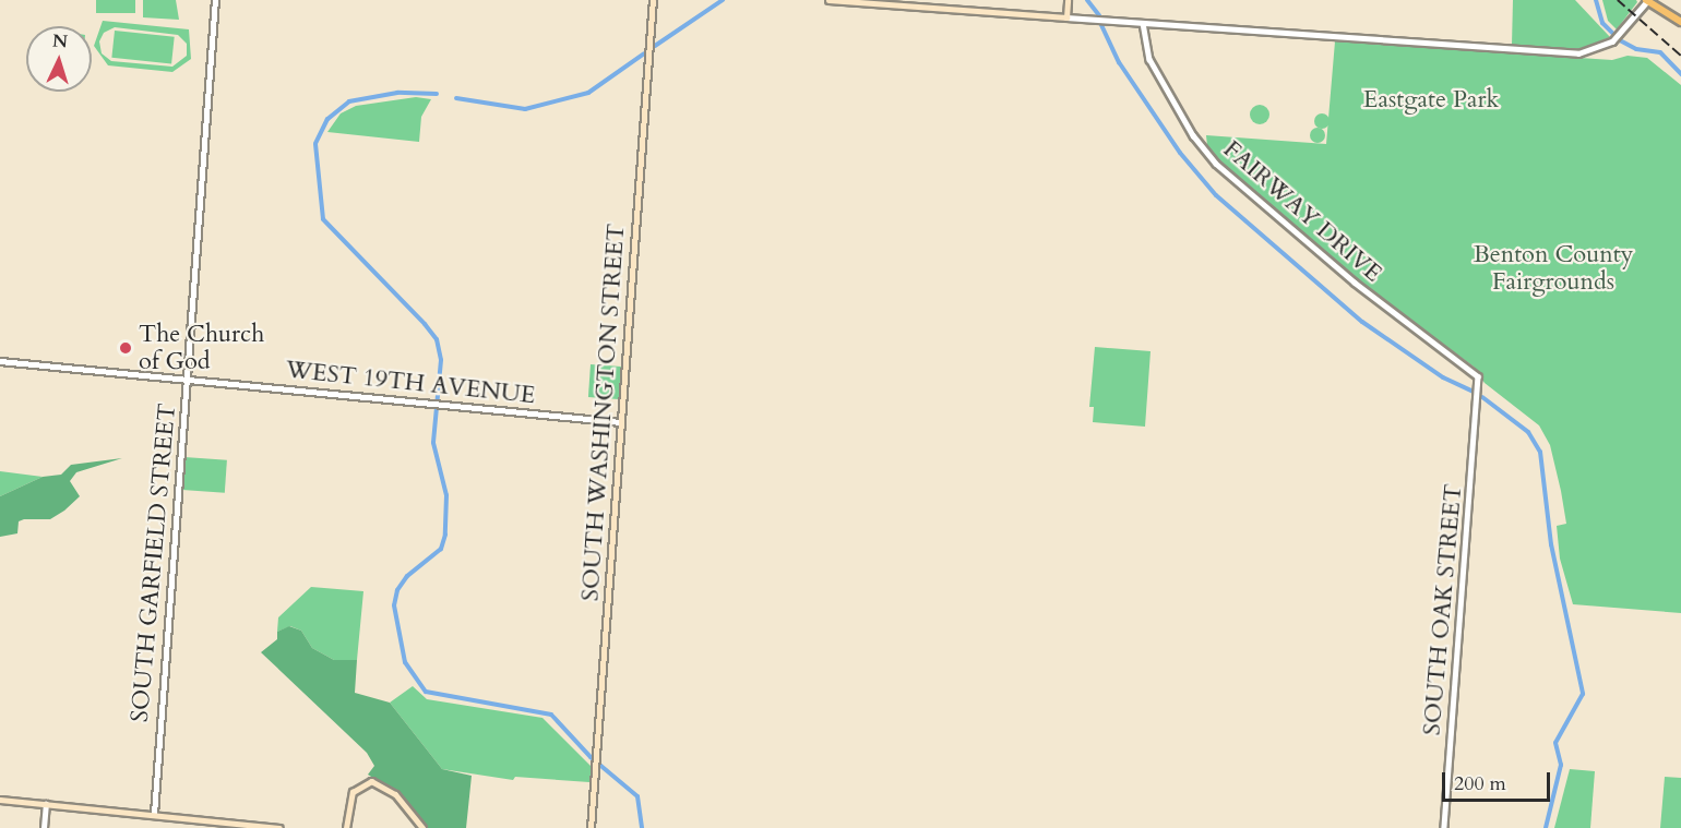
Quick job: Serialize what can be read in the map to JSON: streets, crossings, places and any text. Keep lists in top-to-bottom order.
{
  "streets": {
    "main road": ["SOUTH WASHINGTON STREET"],
    "street": [
      "FAIRWAY DRIVE",
      "WEST 19TH AVENUE",
      "SOUTH GARFIELD STREET",
      "SOUTH OAK STREET"
    ]
  },
  "crossings": [
    ["FAIRWAY DRIVE", "SOUTH OAK STREET"],
    ["WEST 19TH AVENUE", "SOUTH WASHINGTON STREET"],
    ["WEST 19TH AVENUE", "SOUTH GARFIELD STREET"]
  ],
  "parks": ["Eastgate Park", "Benton County Fairgrounds"],
  "places": ["The Church of God"],
  "scale_bar": "200 m",
  "north": "top"
}
